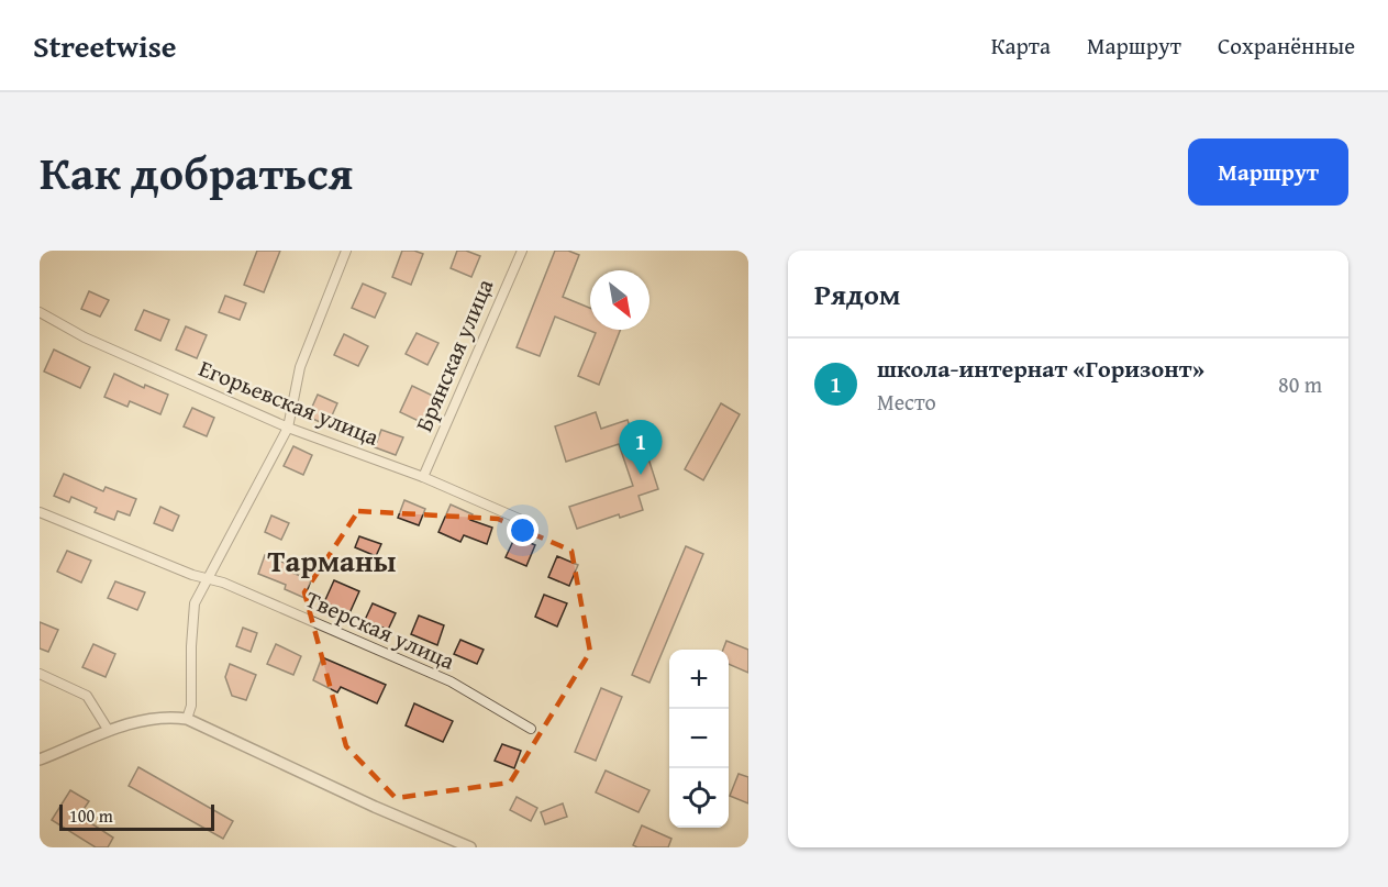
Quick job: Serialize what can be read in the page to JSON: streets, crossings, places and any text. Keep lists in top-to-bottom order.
{
  "streets": {
    "street": ["Брянская улица", "Егорьевская улица", "Тверская улица"]
  },
  "crossings": [
    ["Брянская улица", "Егорьевская улица"]
  ],
  "districts": ["Тарманы"],
  "scale_bar": "100 m",
  "north": "bottom right",
  "page": {
    "header": "Streetwise",
    "nav": ["Карта", "Маршрут", "Сохранённые"],
    "title": "Как добраться",
    "buttons": "Маршрут",
    "heading": "Рядом",
    "list": [
      {
        "mark": "1",
        "name": "школа-интернат «Горизонт»",
        "note": "Место",
        "value": "80 m"
      }
    ],
    "pins": "1",
    "map_buttons": ["+", "−"],
    "scale": "100 m"
  }
}
